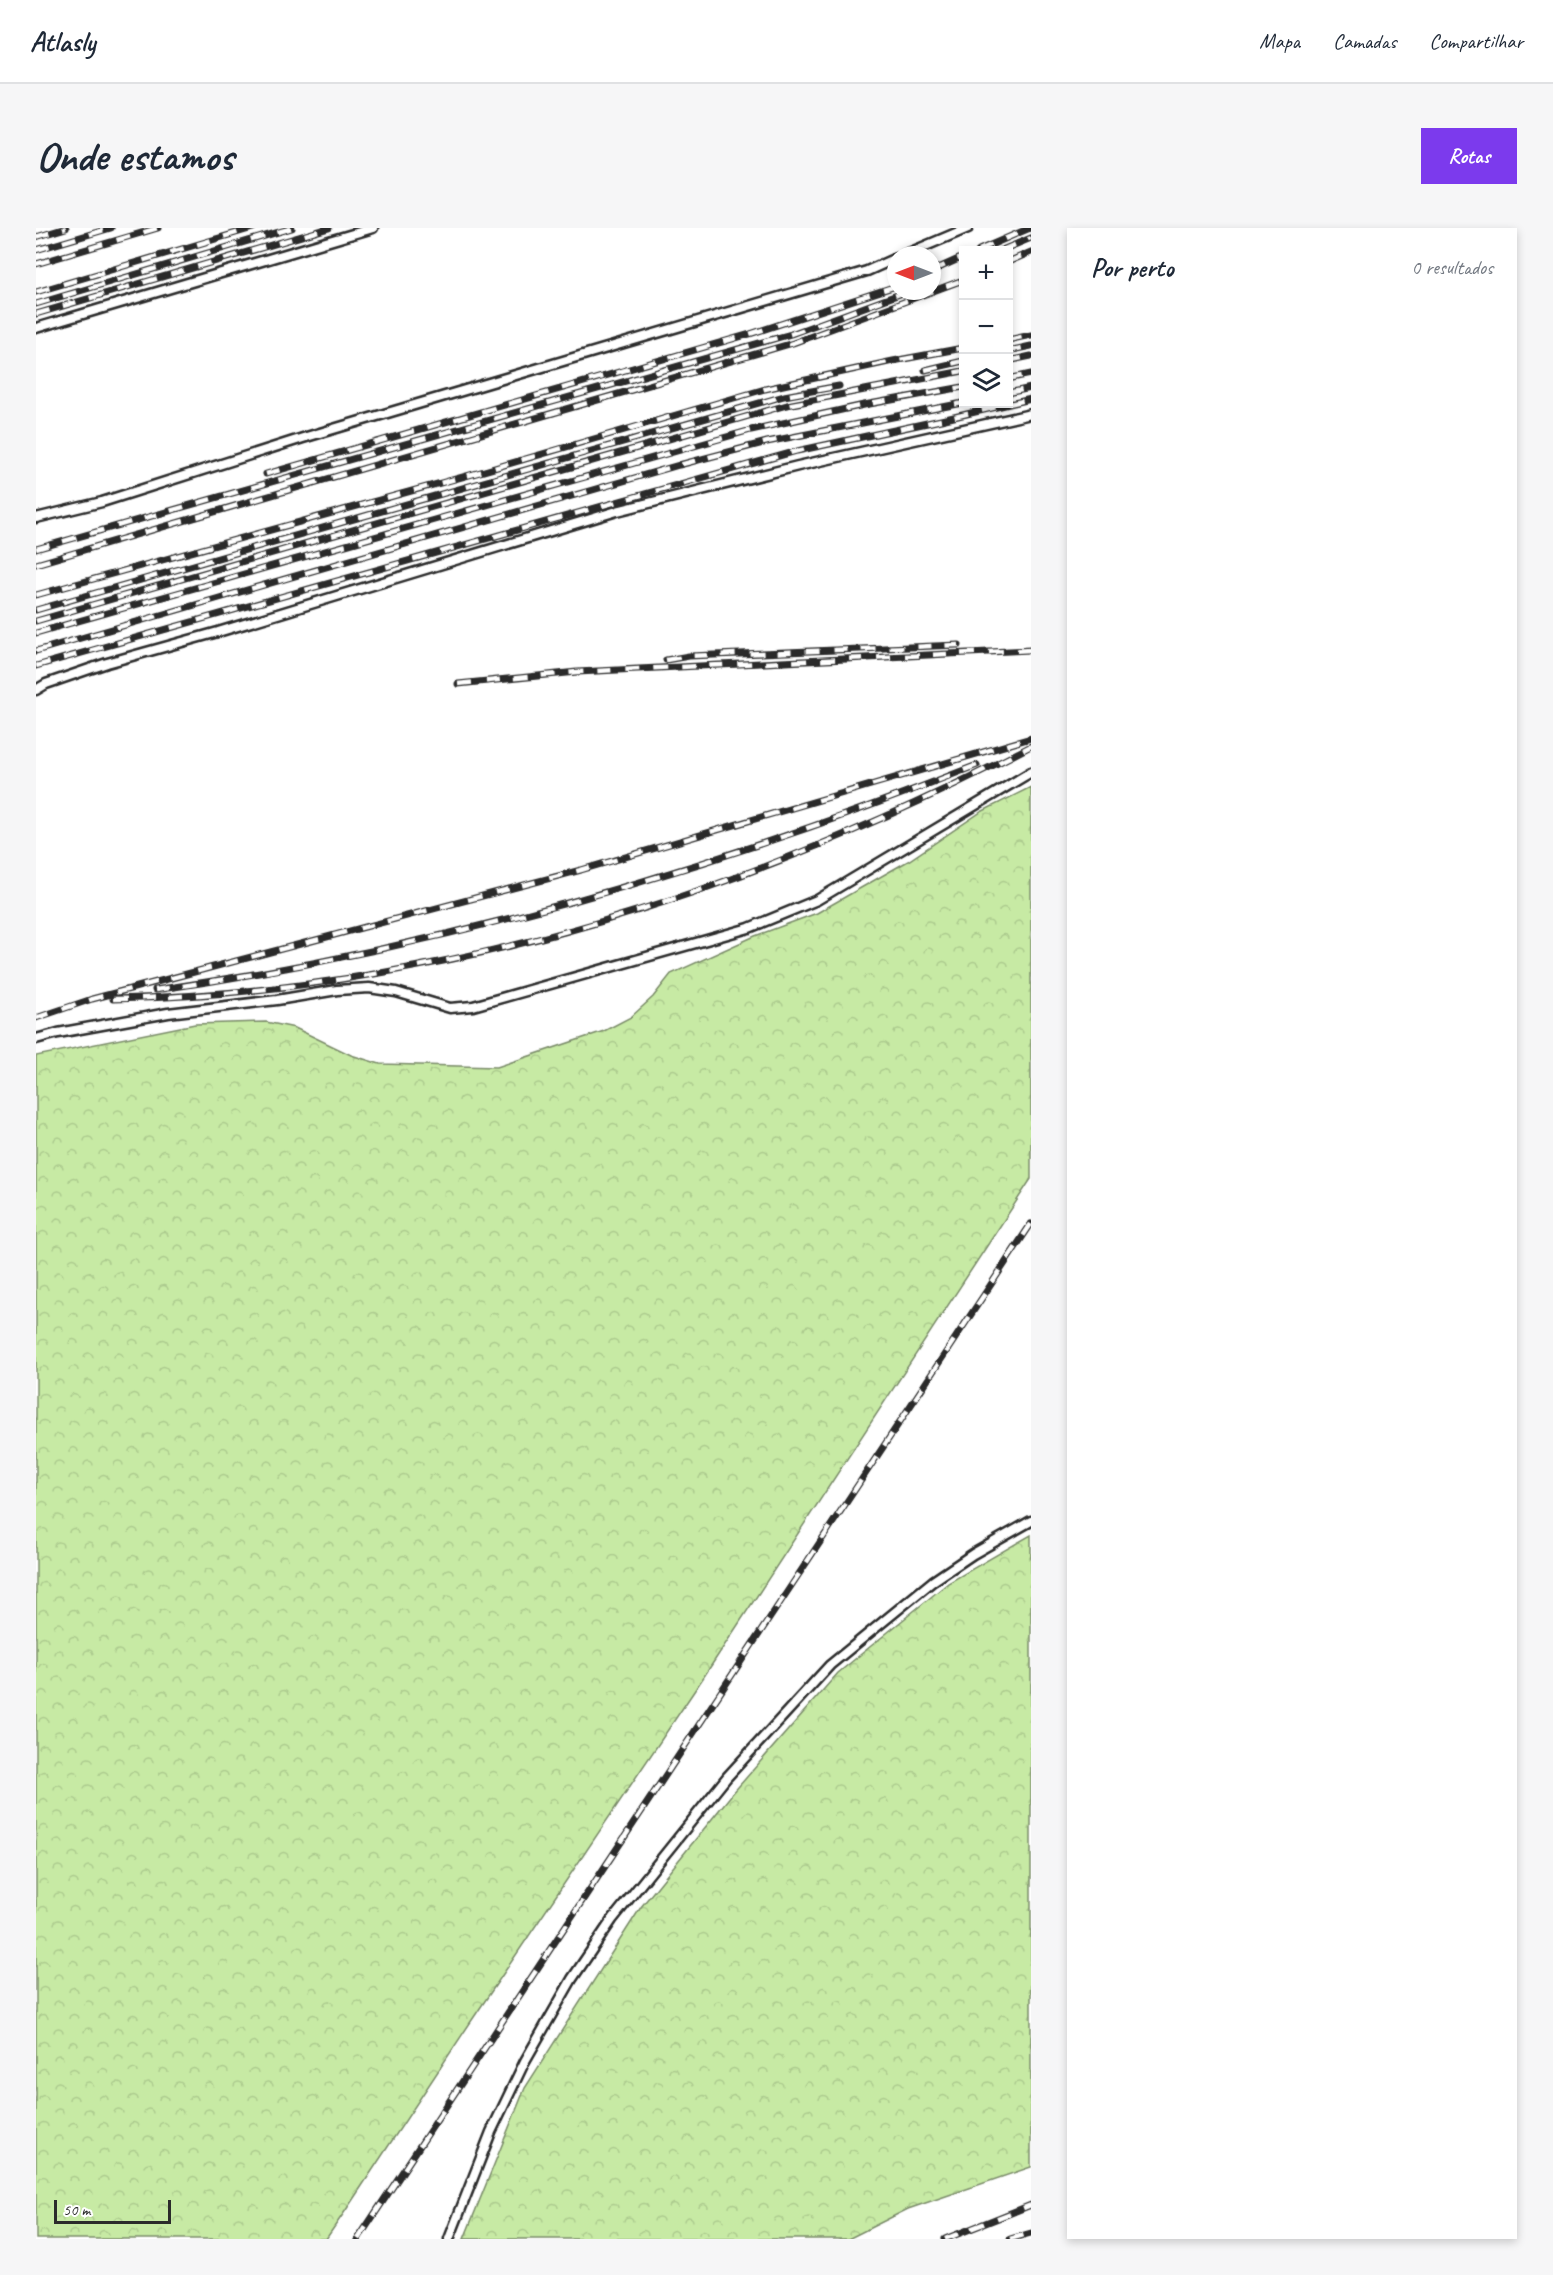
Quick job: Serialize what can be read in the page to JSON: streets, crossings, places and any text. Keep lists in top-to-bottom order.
{
  "scale_bar": "50 m",
  "north": "left",
  "page": {
    "header": "Atlasly",
    "nav": ["Mapa", "Camadas", "Compartilhar"],
    "buttons": "Rotas",
    "title": "Onde estamos",
    "heading": ["Por perto", "0 resultados"],
    "map_buttons": ["+", "−"],
    "scale": "50 m"
  }
}
